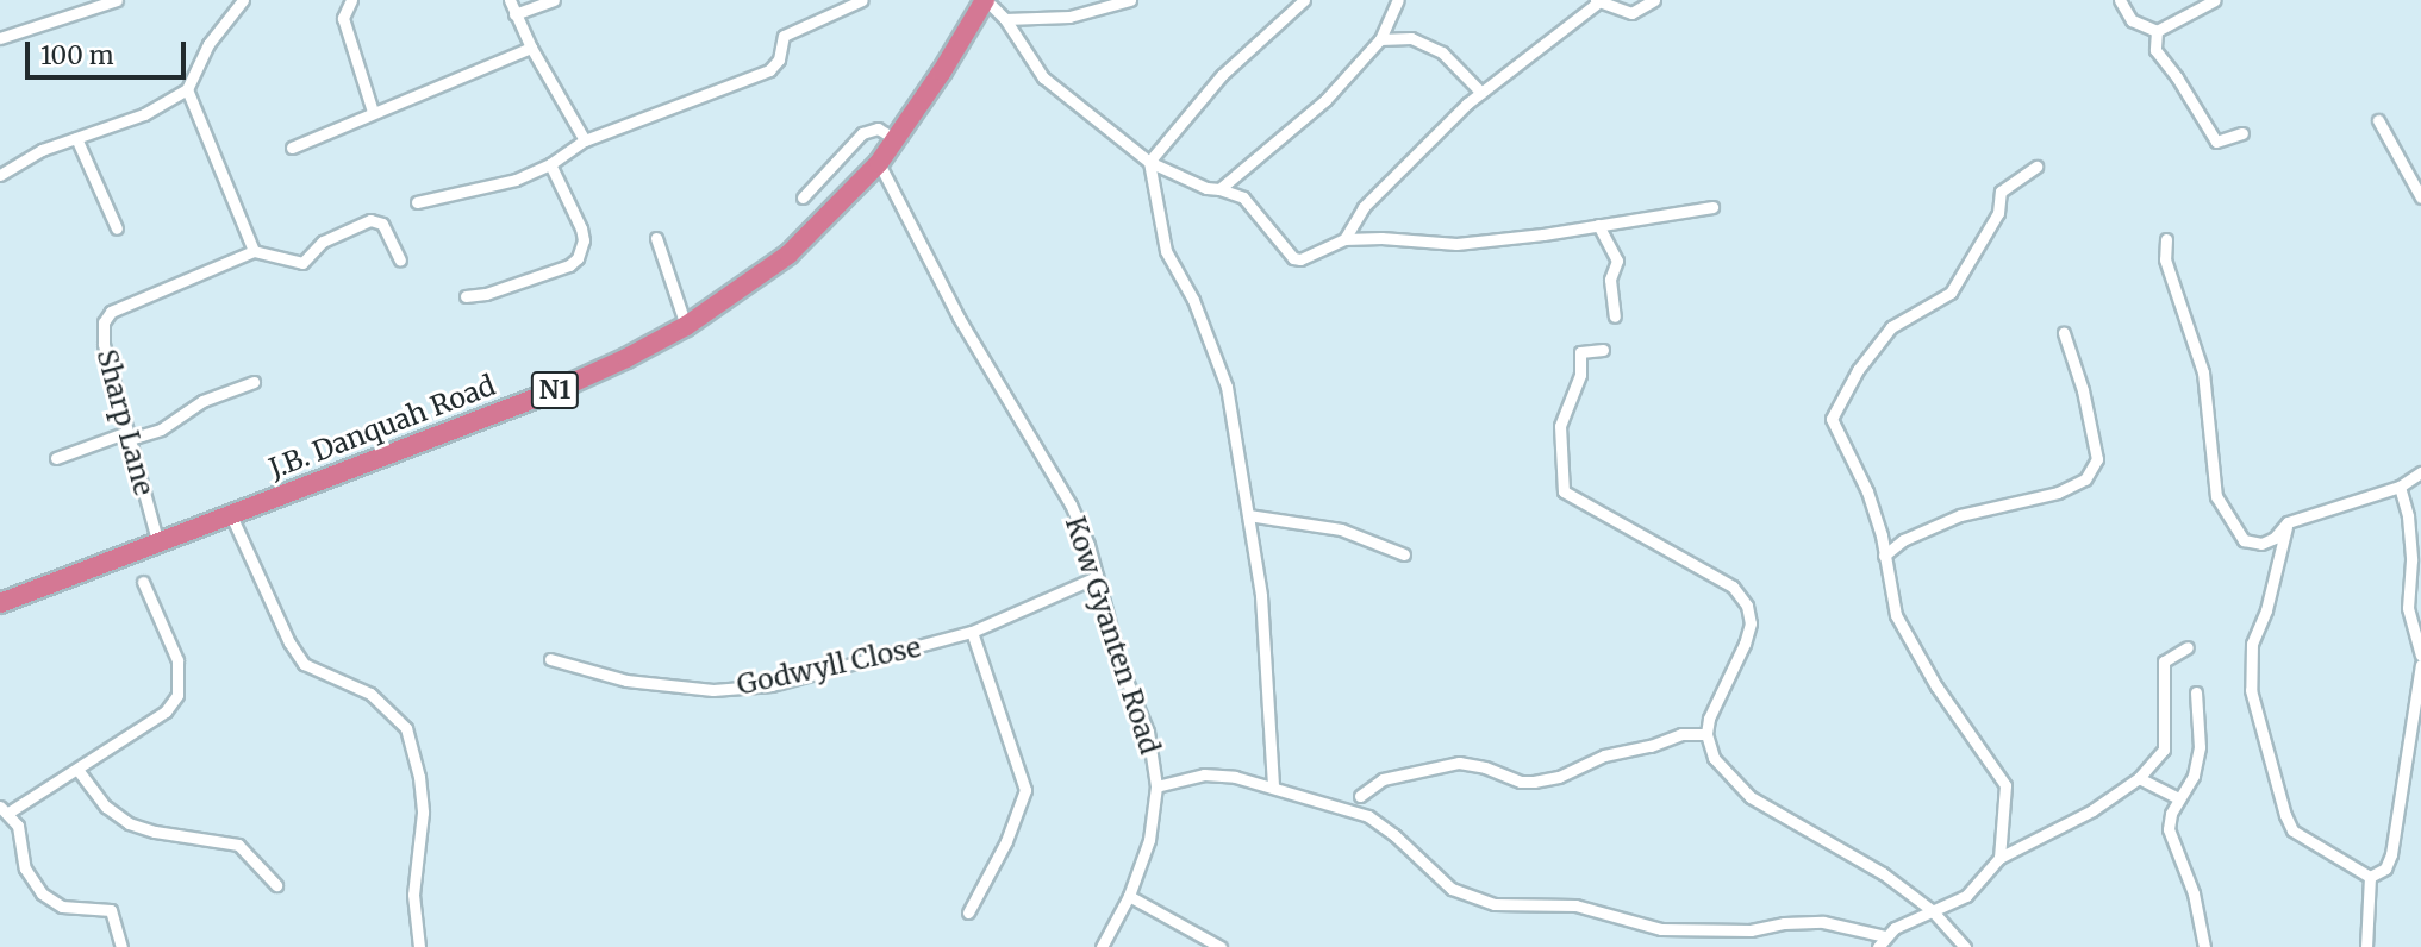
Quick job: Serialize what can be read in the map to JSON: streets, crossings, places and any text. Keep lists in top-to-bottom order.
{
  "streets": {
    "highway": ["N1", "J.B. Danquah Road"],
    "street": ["Sharp Lane", "Kow Gyanten Road", "Godwyll Close"]
  },
  "crossings": [
    ["Sharp Lane", "J.B. Danquah Road"],
    ["J.B. Danquah Road", "Kow Gyanten Road"],
    ["Kow Gyanten Road", "Godwyll Close"]
  ],
  "scale_bar": "100 m"
}
